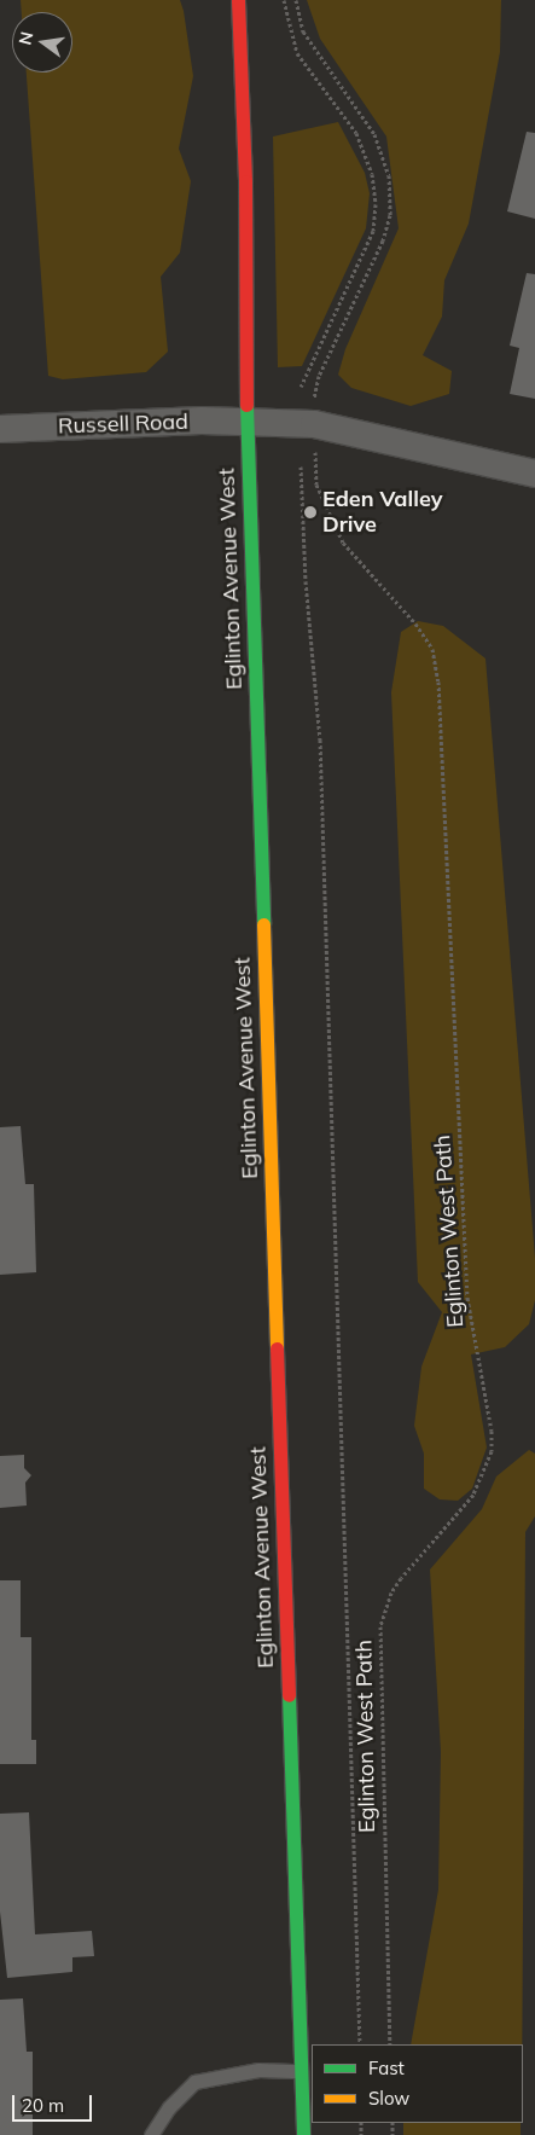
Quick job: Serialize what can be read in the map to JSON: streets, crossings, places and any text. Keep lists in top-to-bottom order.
{
  "streets": {
    "main road": ["Eglinton Avenue West"],
    "street": ["Russell Road"],
    "path": ["Eglinton West Path"]
  },
  "crossings": [
    ["Russell Road", "Eglinton Avenue West"]
  ],
  "places": ["Eden Valley Drive"],
  "legend": ["Fast", "Slow"],
  "scale_bar": "20 m",
  "north": "left"
}
